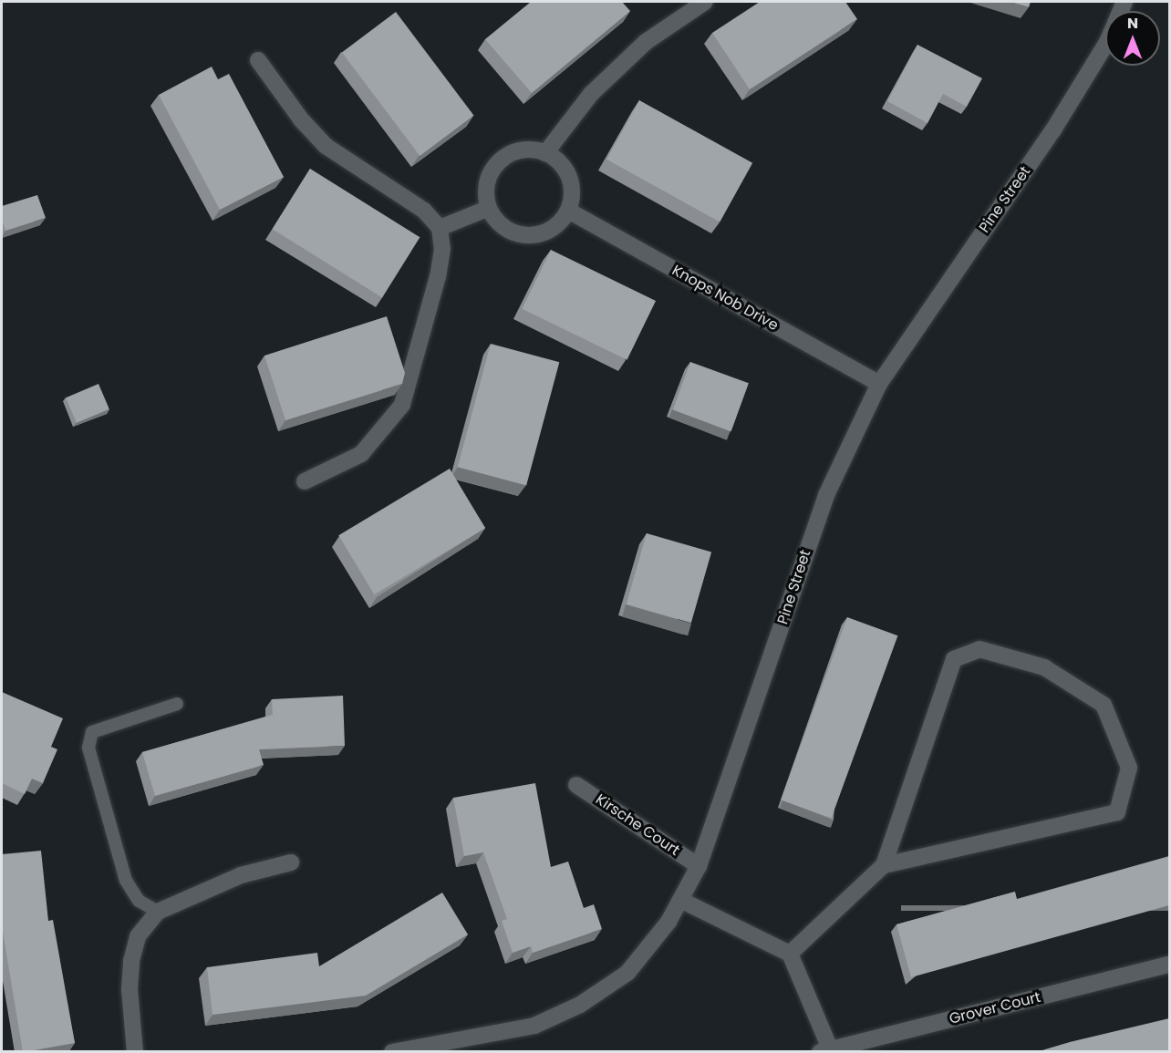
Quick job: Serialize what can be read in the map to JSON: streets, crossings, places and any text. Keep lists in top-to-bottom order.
{
  "streets": {
    "street": [
      "Pine Street",
      "Knops Nob Drive",
      "Kirsche Court",
      "Grover Court"
    ]
  },
  "crossings": [
    ["Pine Street", "Knops Nob Drive"],
    ["Pine Street", "Kirsche Court"]
  ],
  "north": "top"
}
